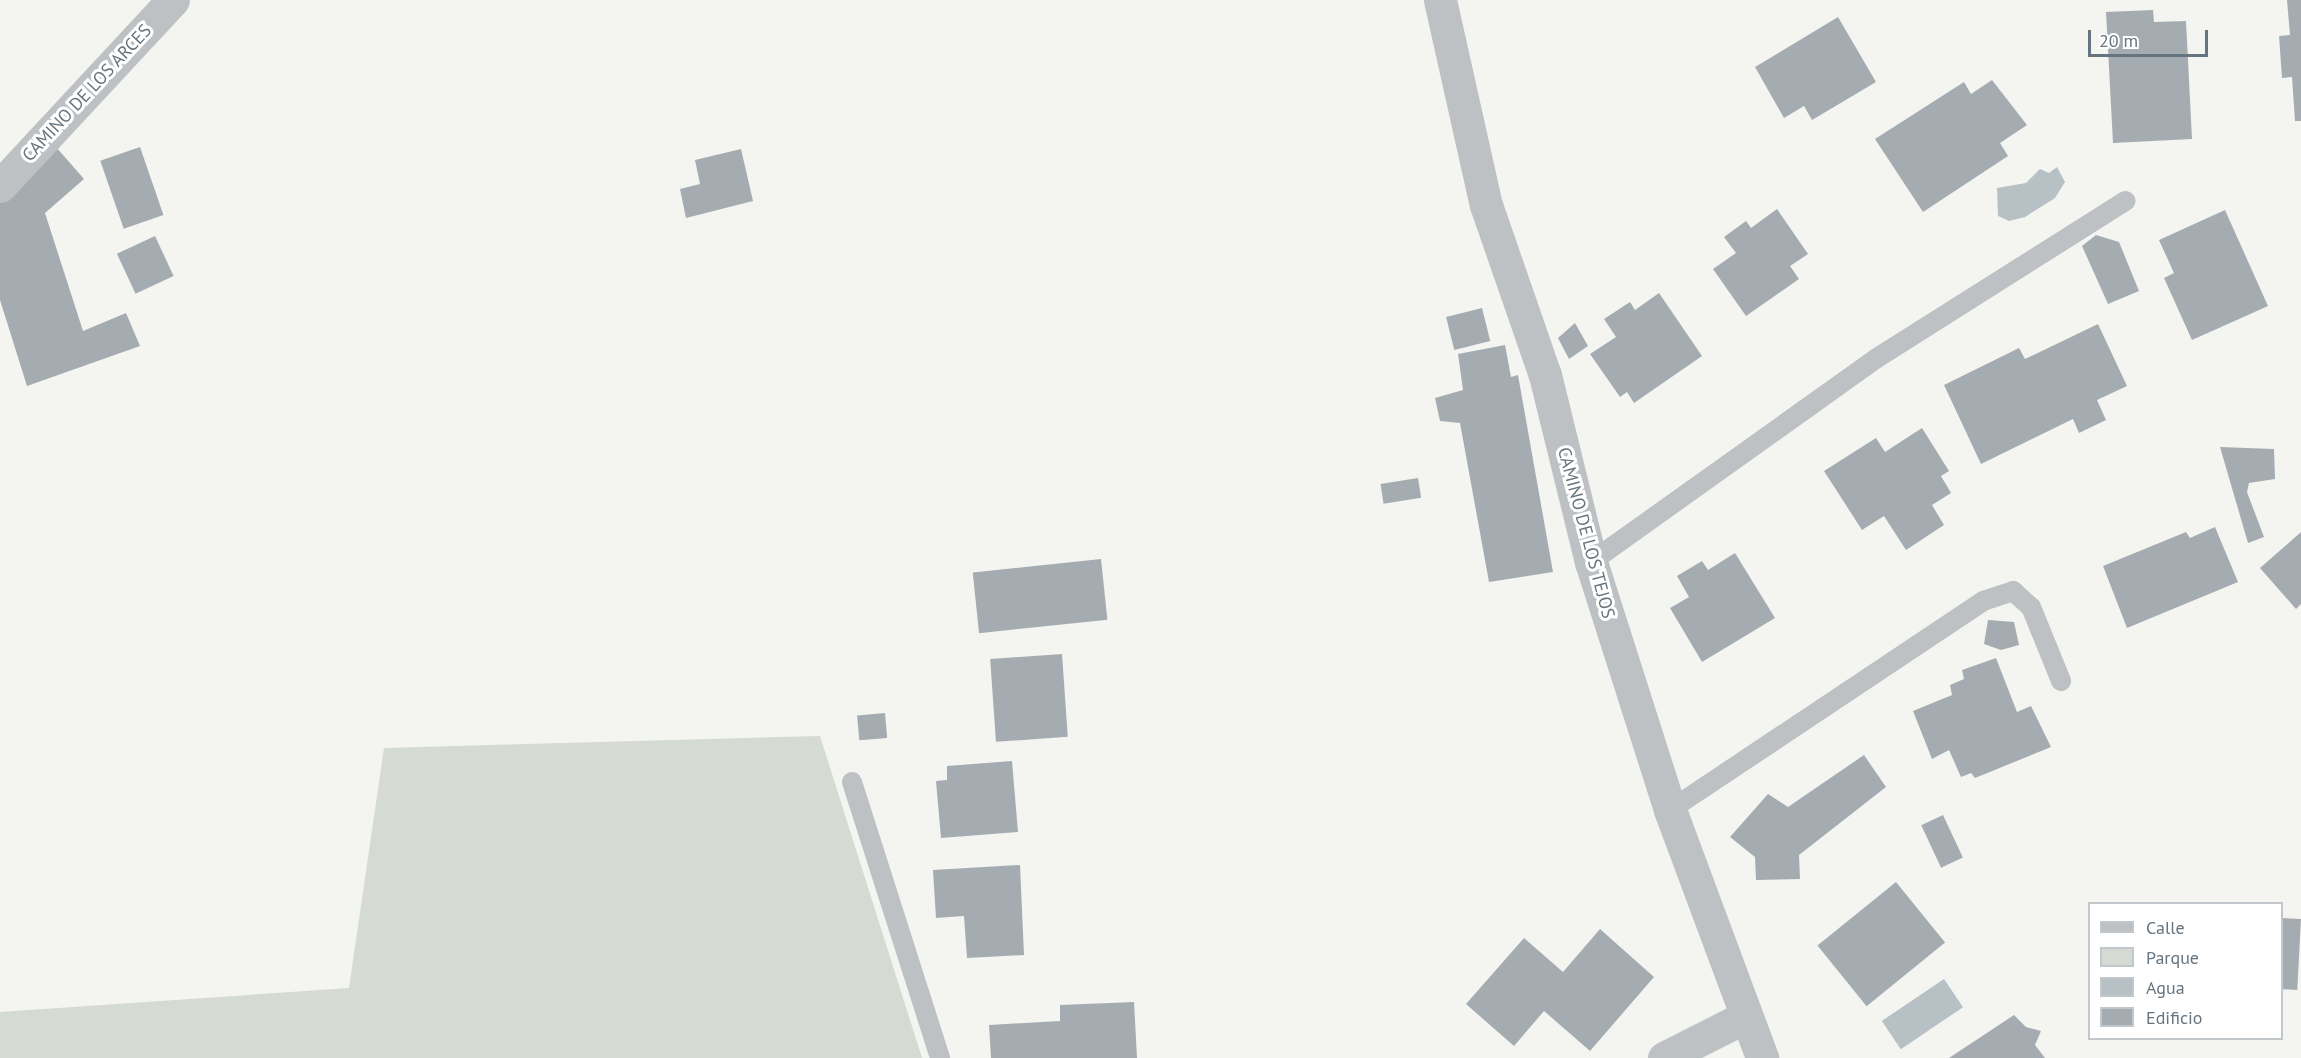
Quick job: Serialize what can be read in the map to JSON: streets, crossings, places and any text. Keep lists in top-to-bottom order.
{
  "streets": {
    "street": ["CAMINO DE LOS ARCES", "CAMINO DE LOS TEJOS"]
  },
  "legend": [
    "Calle",
    "Parque",
    "Agua",
    "Edificio"
  ],
  "scale_bar": "20 m"
}
